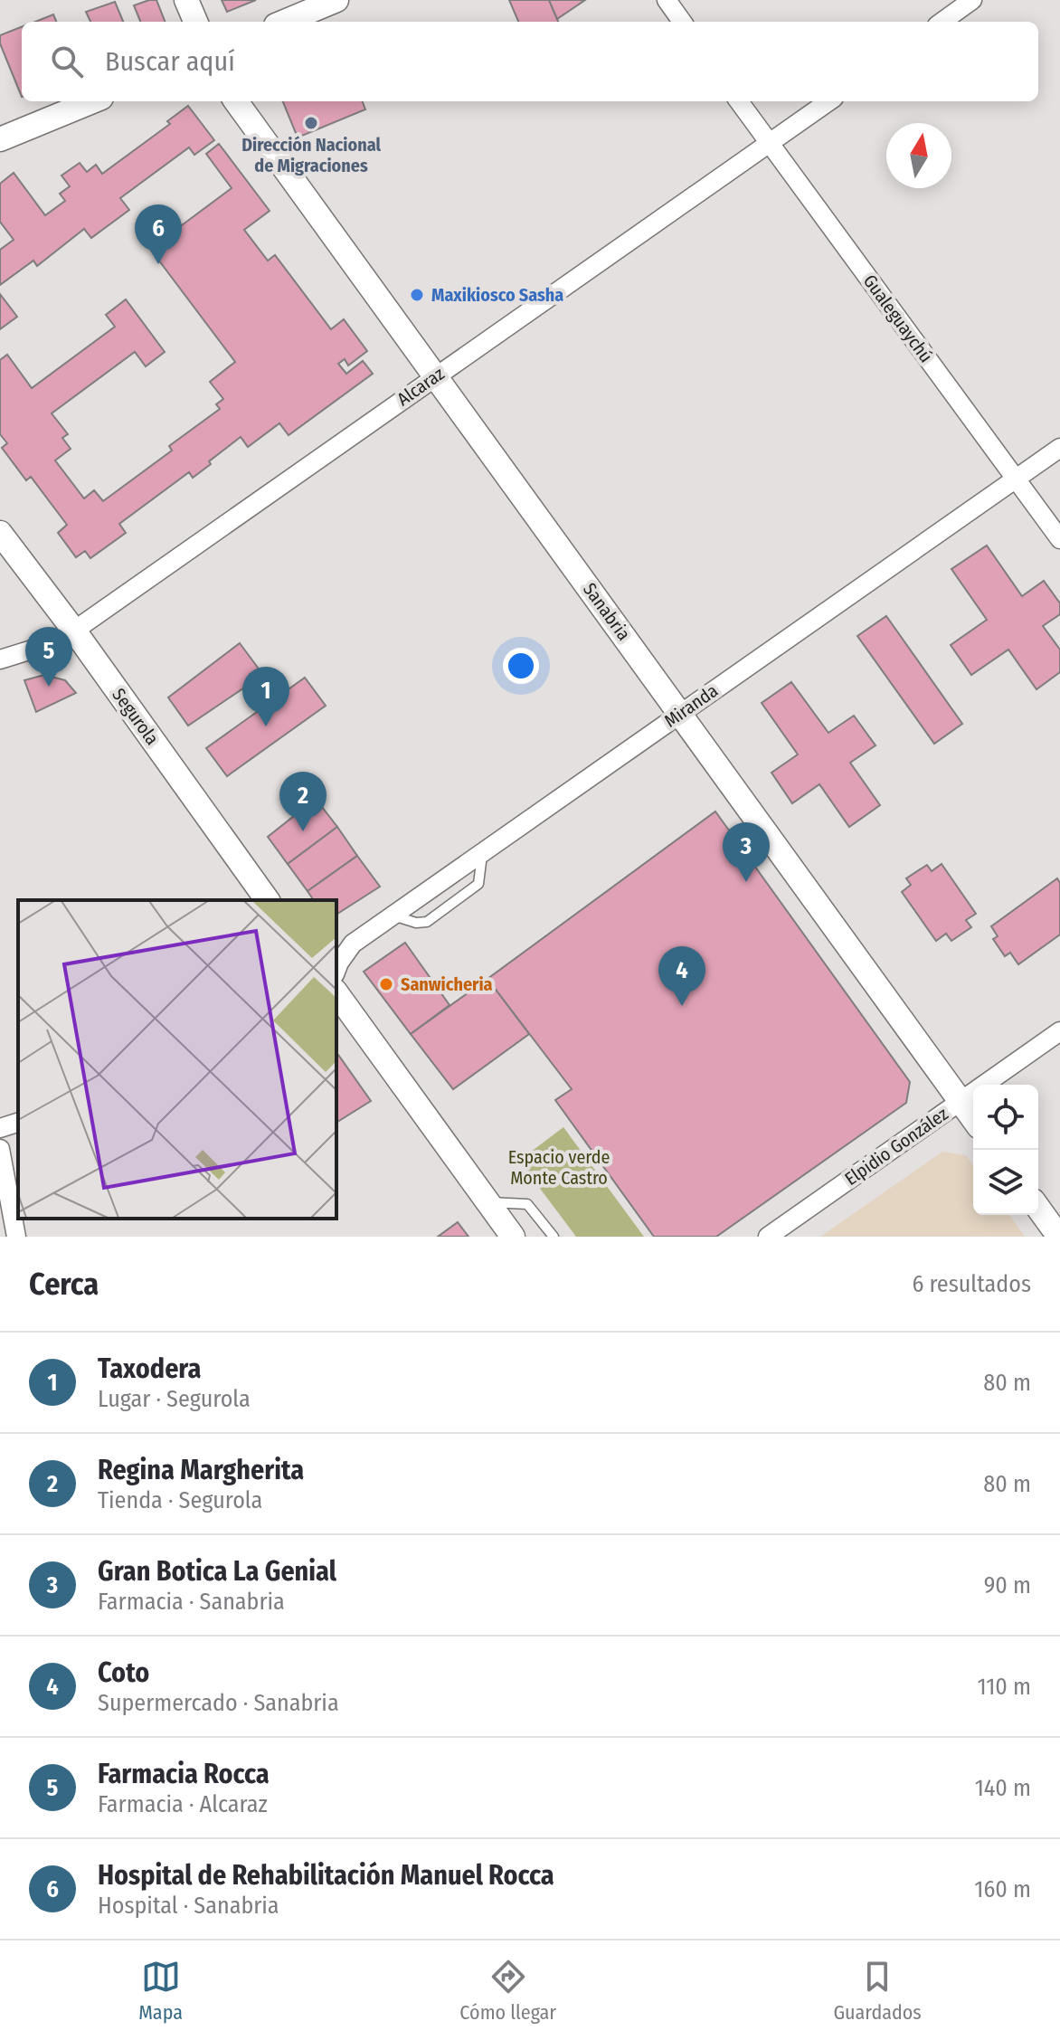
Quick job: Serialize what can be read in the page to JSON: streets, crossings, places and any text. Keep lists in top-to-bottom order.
{
  "streets": {
    "street": [
      "Gualeguaychú",
      "Alcaraz",
      "Sanabria",
      "Miranda",
      "Segurola",
      "Elpidio González"
    ]
  },
  "crossings": [
    ["Gualeguaychú", "Alcaraz"],
    ["Gualeguaychú", "Miranda"],
    ["Alcaraz", "Sanabria"],
    ["Alcaraz", "Segurola"],
    ["Sanabria", "Miranda"],
    ["Sanabria", "Elpidio González"]
  ],
  "parks": ["Espacio verde Monte Castro"],
  "places": ["Dirección Nacional de Migraciones", "Maxikiosco Sasha", "Sanwicheria"],
  "north": "top",
  "page": {
    "search": "Buscar aquí",
    "pins": [
      "6",
      "5",
      "1",
      "2",
      "3",
      "4"
    ],
    "heading": ["Cerca", "6 resultados"],
    "list": [
      {
        "mark": "1",
        "name": "Taxodera",
        "note": "Lugar · Segurola",
        "value": "80 m"
      },
      {
        "mark": "2",
        "name": "Regina Margherita",
        "note": "Tienda · Segurola",
        "value": "80 m"
      },
      {
        "mark": "3",
        "name": "Gran Botica La Genial",
        "note": "Farmacia · Sanabria",
        "value": "90 m"
      },
      {
        "mark": "4",
        "name": "Coto",
        "note": "Supermercado · Sanabria",
        "value": "110 m"
      },
      {
        "mark": "5",
        "name": "Farmacia Rocca",
        "note": "Farmacia · Alcaraz",
        "value": "140 m"
      },
      {
        "mark": "6",
        "name": "Hospital de Rehabilitación Manuel Rocca",
        "note": "Hospital · Sanabria",
        "value": "160 m"
      }
    ],
    "nav": ["Mapa", "Cómo llegar", "Guardados"]
  }
}
